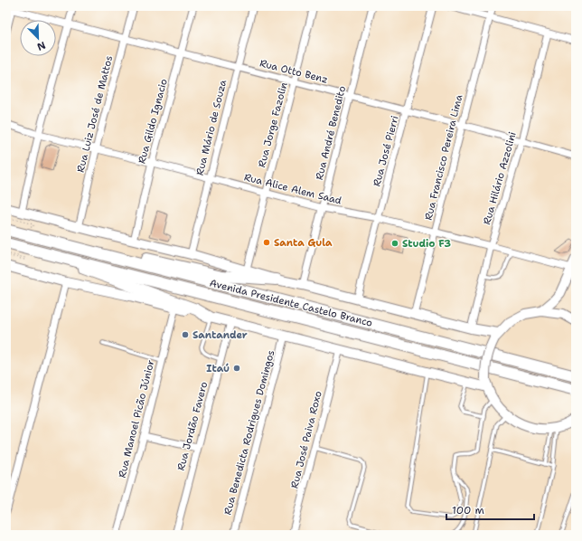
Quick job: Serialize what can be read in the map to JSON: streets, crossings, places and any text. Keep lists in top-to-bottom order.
{
  "streets": {
    "main road": ["Avenida Presidente Castelo Branco"],
    "street": [
      "Rua Otto Benz",
      "Rua Luiz José de Mattos",
      "Rua Gildo Ignacio",
      "Rua Jorge Fazolin",
      "Rua Mário de Souza",
      "Rua André Benedito",
      "Rua José Pierri",
      "Rua Francisco Pereira Lima",
      "Rua Hilário Azzolini",
      "Rua Alice Alem Saad",
      "Rua Manoel Picão Júnior",
      "Rua Jordão Favero",
      "Rua Benedicta Rodrigues Domingos",
      "Rua José Paiva Roxo"
    ]
  },
  "crossings": [
    ["Rua Otto Benz", "Rua Luiz José de Mattos"],
    ["Rua Otto Benz", "Rua Gildo Ignacio"],
    ["Rua Otto Benz", "Rua Jorge Fazolin"],
    ["Rua Otto Benz", "Rua Mário de Souza"],
    ["Rua Otto Benz", "Rua André Benedito"],
    ["Rua Otto Benz", "Rua José Pierri"],
    ["Rua Otto Benz", "Rua Francisco Pereira Lima"],
    ["Rua Otto Benz", "Rua Hilário Azzolini"],
    ["Rua Luiz José de Mattos", "Rua Alice Alem Saad"],
    ["Rua Luiz José de Mattos", "Avenida Presidente Castelo Branco"],
    ["Rua Gildo Ignacio", "Rua Alice Alem Saad"],
    ["Rua Gildo Ignacio", "Avenida Presidente Castelo Branco"],
    ["Rua Jorge Fazolin", "Rua Alice Alem Saad"],
    ["Rua Jorge Fazolin", "Avenida Presidente Castelo Branco"],
    ["Rua Mário de Souza", "Rua Alice Alem Saad"],
    ["Rua Mário de Souza", "Avenida Presidente Castelo Branco"],
    ["Rua André Benedito", "Rua Alice Alem Saad"],
    ["Rua André Benedito", "Avenida Presidente Castelo Branco"],
    ["Rua José Pierri", "Rua Alice Alem Saad"],
    ["Rua José Pierri", "Avenida Presidente Castelo Branco"],
    ["Rua Francisco Pereira Lima", "Rua Alice Alem Saad"],
    ["Rua Francisco Pereira Lima", "Avenida Presidente Castelo Branco"],
    ["Rua Hilário Azzolini", "Rua Alice Alem Saad"],
    ["Rua Hilário Azzolini", "Avenida Presidente Castelo Branco"]
  ],
  "places": [
    "Santa Gula",
    "Studio F3",
    "Santander",
    "Itaú"
  ],
  "scale_bar": "100 m",
  "north": "bottom right"
}
